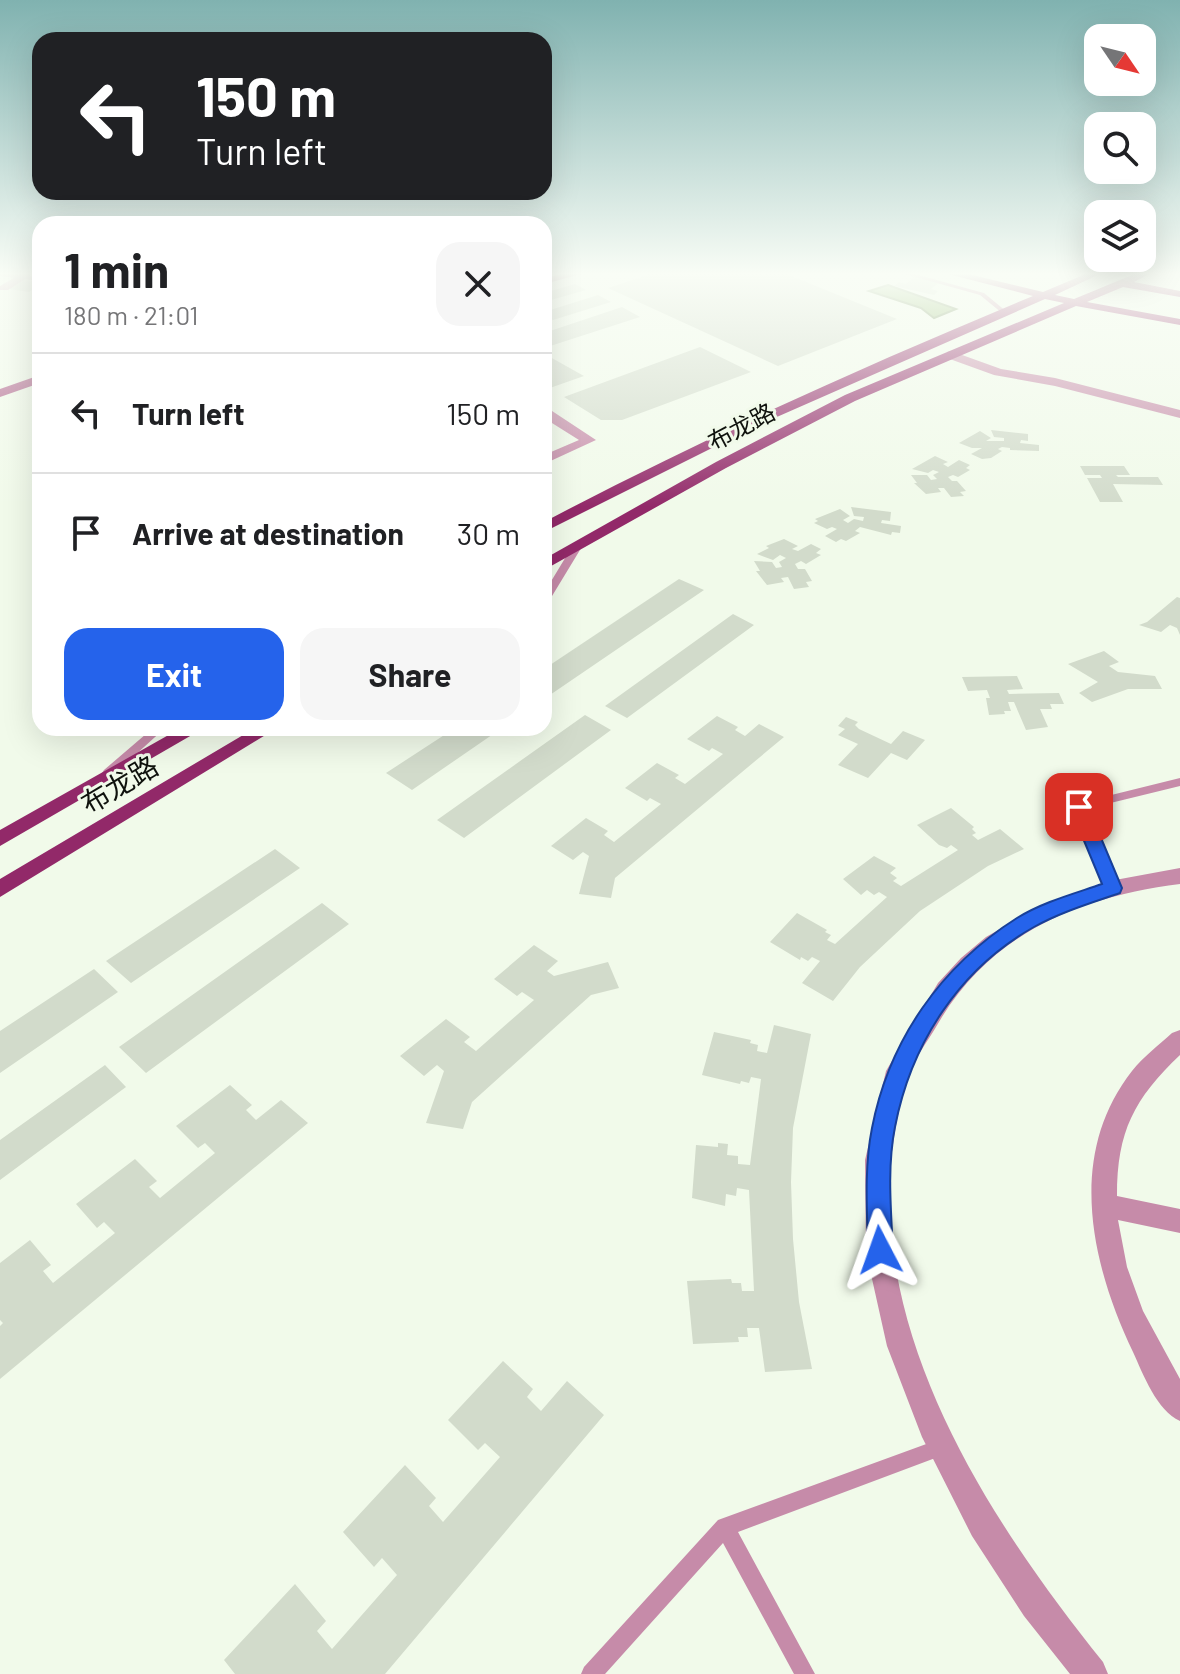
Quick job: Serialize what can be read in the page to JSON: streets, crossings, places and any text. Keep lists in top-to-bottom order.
{
  "streets": {
    "main road": ["布龙路"]
  },
  "north": "bottom right",
  "page": {
    "turn": ["150 m", "Turn left"],
    "heading": ["1 min", "180 m · 21:01"],
    "list": [
      {
        "name": "Turn left",
        "value": "150 m"
      },
      {
        "name": "Arrive at destination",
        "value": "30 m"
      }
    ],
    "buttons": ["Exit", "Share"]
  }
}
